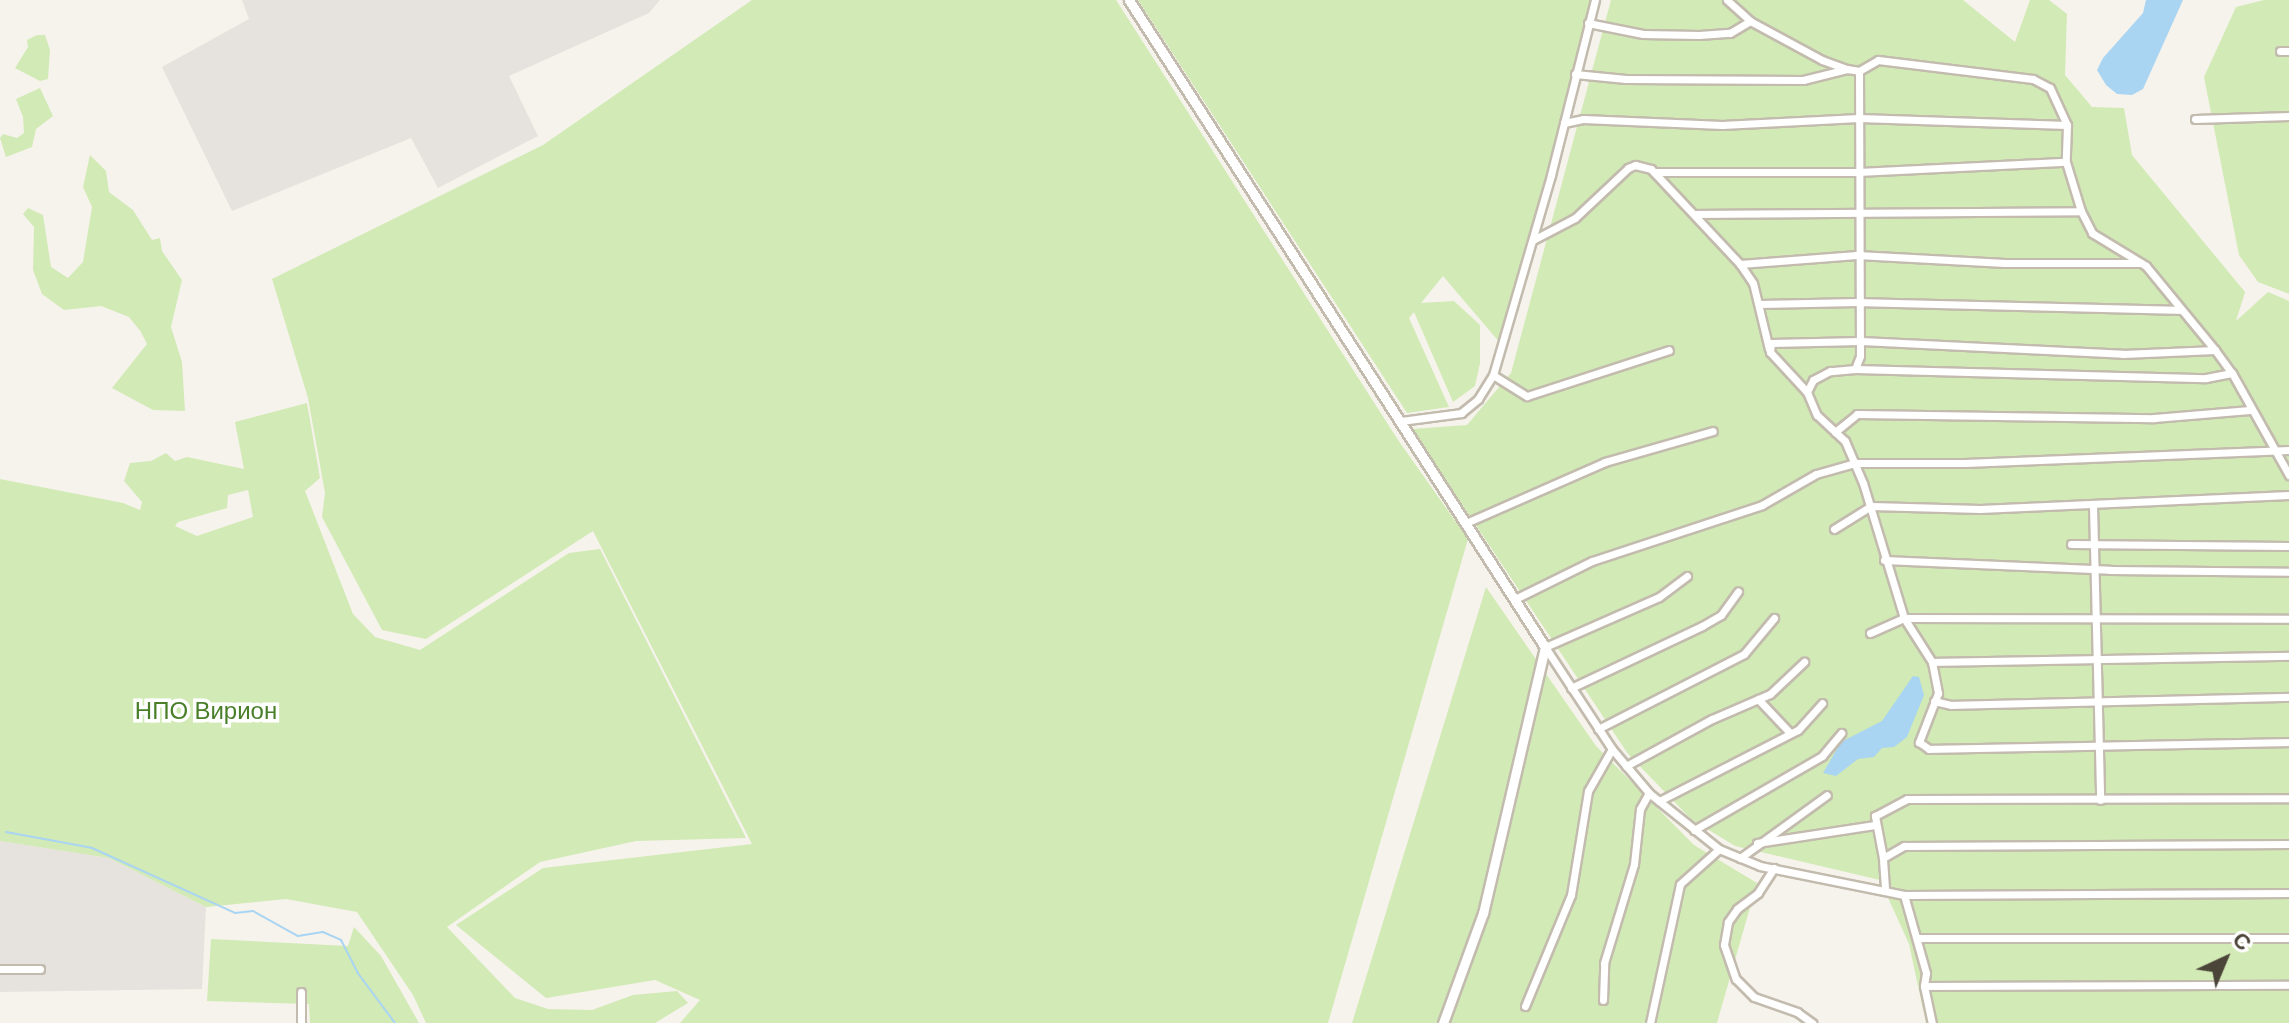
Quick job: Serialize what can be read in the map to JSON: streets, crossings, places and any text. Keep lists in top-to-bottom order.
{
  "parks": ["НПО Вирион"],
  "north": "top right"
}
